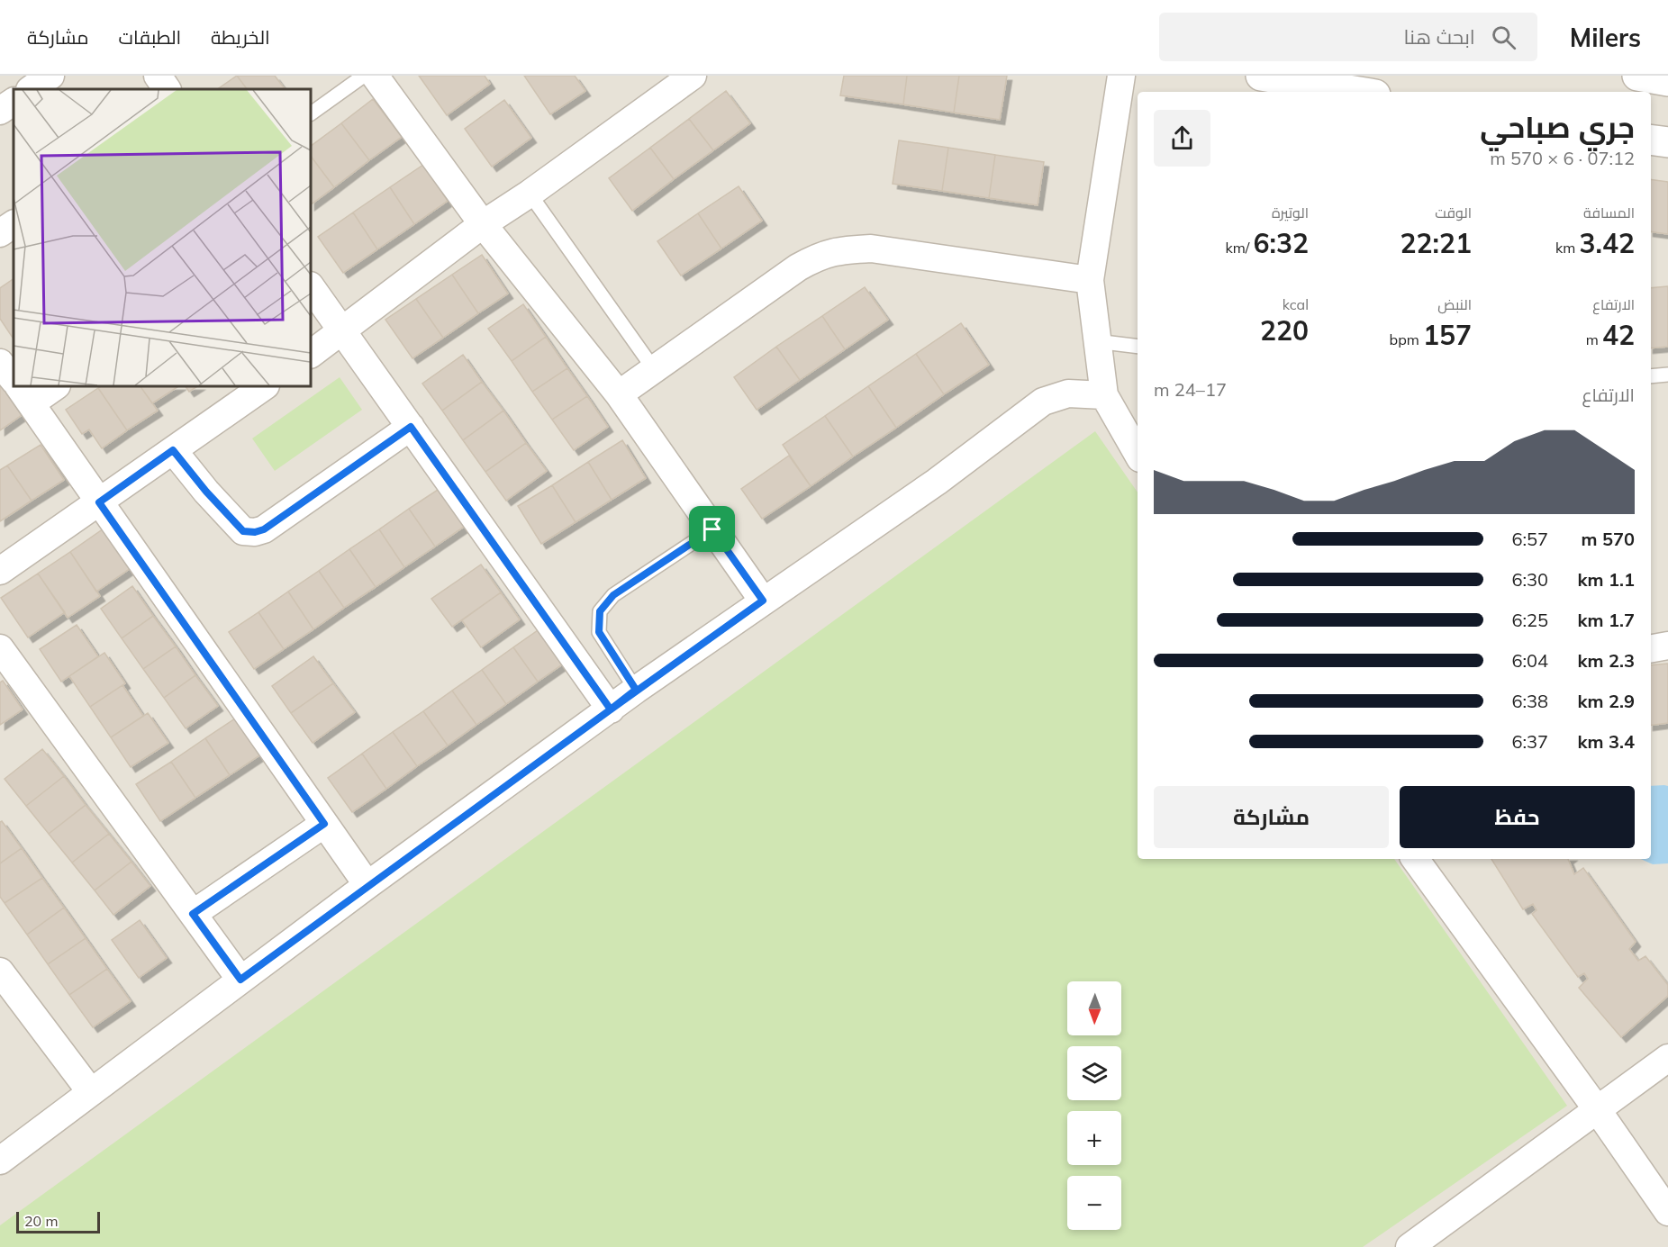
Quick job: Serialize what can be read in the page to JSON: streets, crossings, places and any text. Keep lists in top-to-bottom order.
{
  "scale_bar": "20 m",
  "north": "bottom",
  "page": {
    "header": "Milers",
    "search": "ابحث هنا",
    "nav": ["الخريطة", "الطبقات", "مشاركة"],
    "heading": ["جري صباحي", "07:12 · 6 × 570 m"],
    "stats": [
      ["المسافة", "3.42 km"],
      ["الوقت", "22:21"],
      ["الوتيرة", "6:32 /km"],
      ["الارتفاع", "42 m"],
      ["النبض", "157 bpm"],
      ["kcal", "220"]
    ],
    "chart": ["الارتفاع", "17–24 m"],
    "list": [
      {
        "name": "570 m",
        "note": "6:57"
      },
      {
        "name": "1.1 km",
        "note": "6:30"
      },
      {
        "name": "1.7 km",
        "note": "6:25"
      },
      {
        "name": "2.3 km",
        "note": "6:04"
      },
      {
        "name": "2.9 km",
        "note": "6:38"
      },
      {
        "name": "3.4 km",
        "note": "6:37"
      }
    ],
    "buttons": ["حفظ", "مشاركة"],
    "map_buttons": ["+", "−"],
    "scale": "20 m"
  }
}
